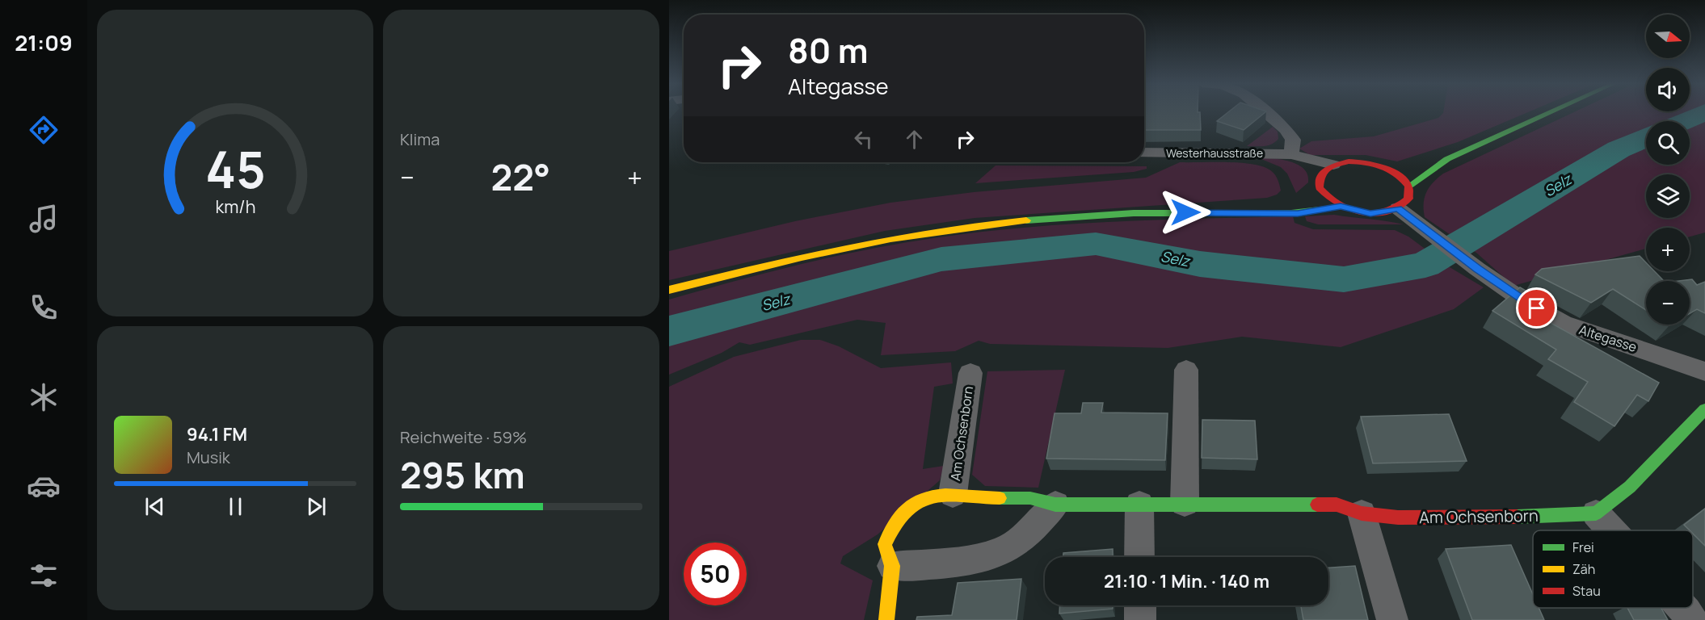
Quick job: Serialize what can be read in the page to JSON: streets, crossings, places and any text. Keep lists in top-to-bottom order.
{
  "streets": {
    "main road": ["Am Ochsenborn"],
    "street": ["Westerhausstraße", "Altegasse"]
  },
  "water": ["Selz"],
  "legend": ["Frei", "Zäh", "Stau"],
  "north": "right",
  "page": {
    "tabs": "21:09",
    "tile": [
      "Klima",
      ["Reichweite · 59%", "295 km"]
    ],
    "map_buttons": ["+", "−"],
    "turn": ["80 m", "Altegasse"],
    "heat": ["−", "22°", "+"],
    "song": ["94.1 FM", "Musik"],
    "limit": "50",
    "trip": "21:10 · 1 Min. · 140 m",
    "gauge": ["45", "km/h"]
  }
}
